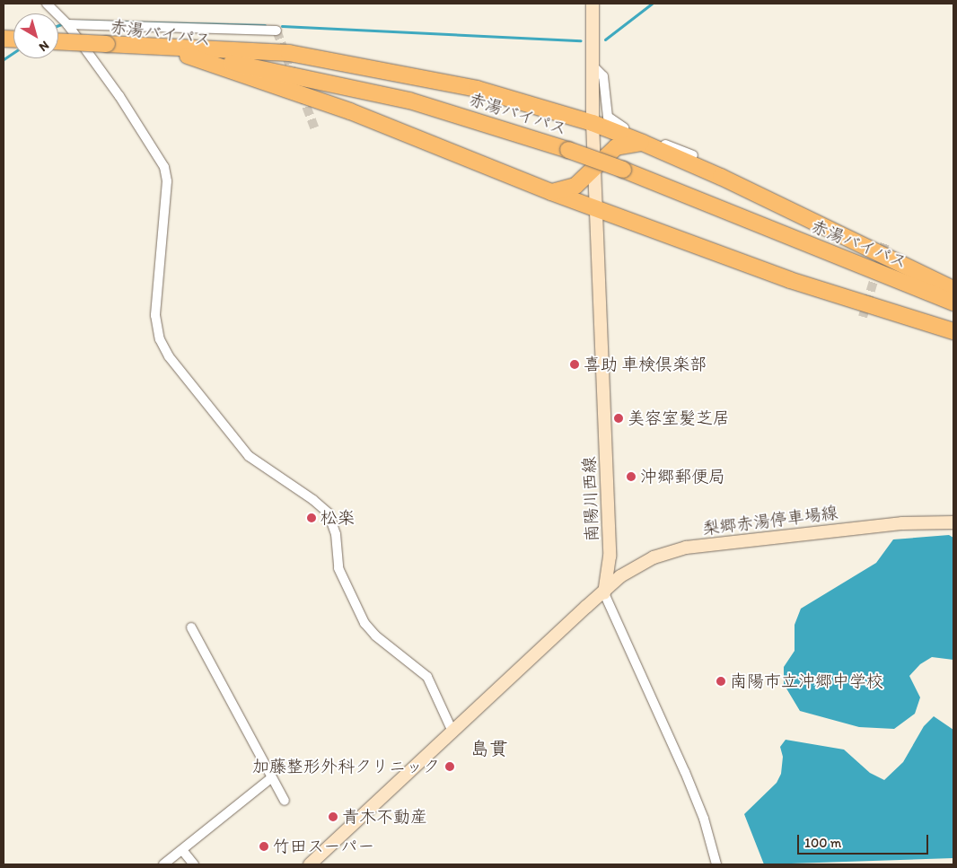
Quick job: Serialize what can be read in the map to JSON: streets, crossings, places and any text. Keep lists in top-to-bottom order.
{
  "streets": {
    "highway": ["赤湯バイパス"],
    "main road": ["南陽川西線", "梨郷赤湯停車場線"]
  },
  "crossings": [
    ["南陽川西線", "梨郷赤湯停車場線"]
  ],
  "districts": ["島貫"],
  "places": [
    "喜助 車検倶楽部",
    "美容室髪芝居",
    "沖郷郵便局",
    "松楽",
    "南陽市立沖郷中学校",
    "加藤整形外科クリニック",
    "青木不動産",
    "竹田スーパー"
  ],
  "scale_bar": "100 m",
  "north": "bottom right"
}
